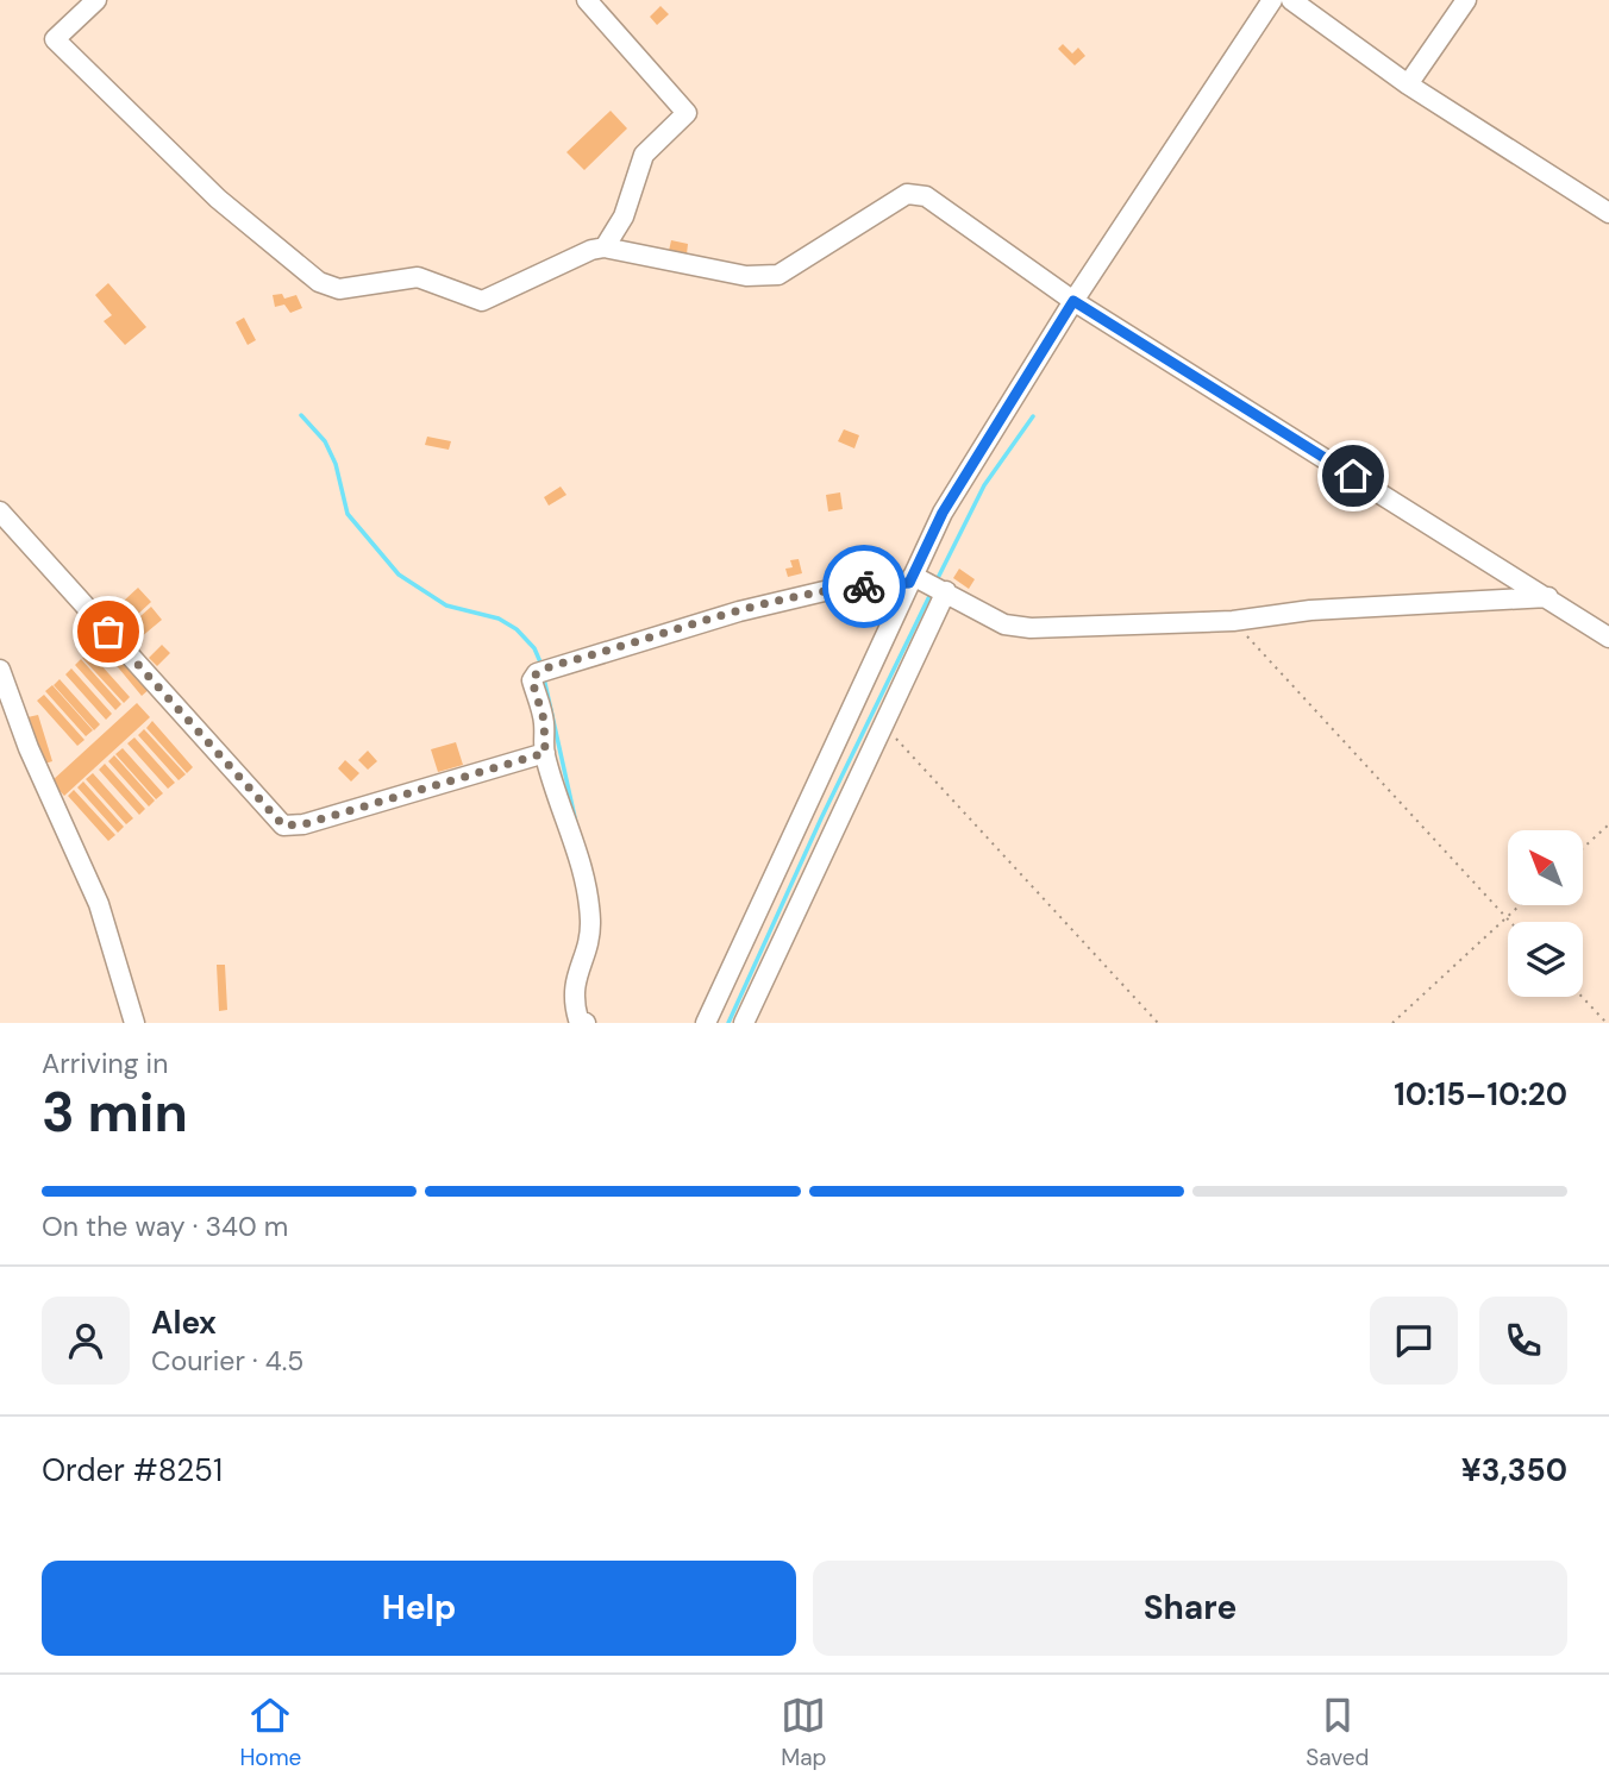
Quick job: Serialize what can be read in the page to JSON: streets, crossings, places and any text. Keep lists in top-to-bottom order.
{
  "north": "top left",
  "page": {
    "heading": ["3 min", "Arriving in", "10:15–10:20"],
    "panel": [
      "Alex",
      "Courier · 4.5",
      "Order #8251",
      "¥3,350"
    ],
    "bar": "On the way · 340 m",
    "buttons": ["Help", "Share"],
    "tabs": ["Home", "Map", "Saved"]
  }
}
